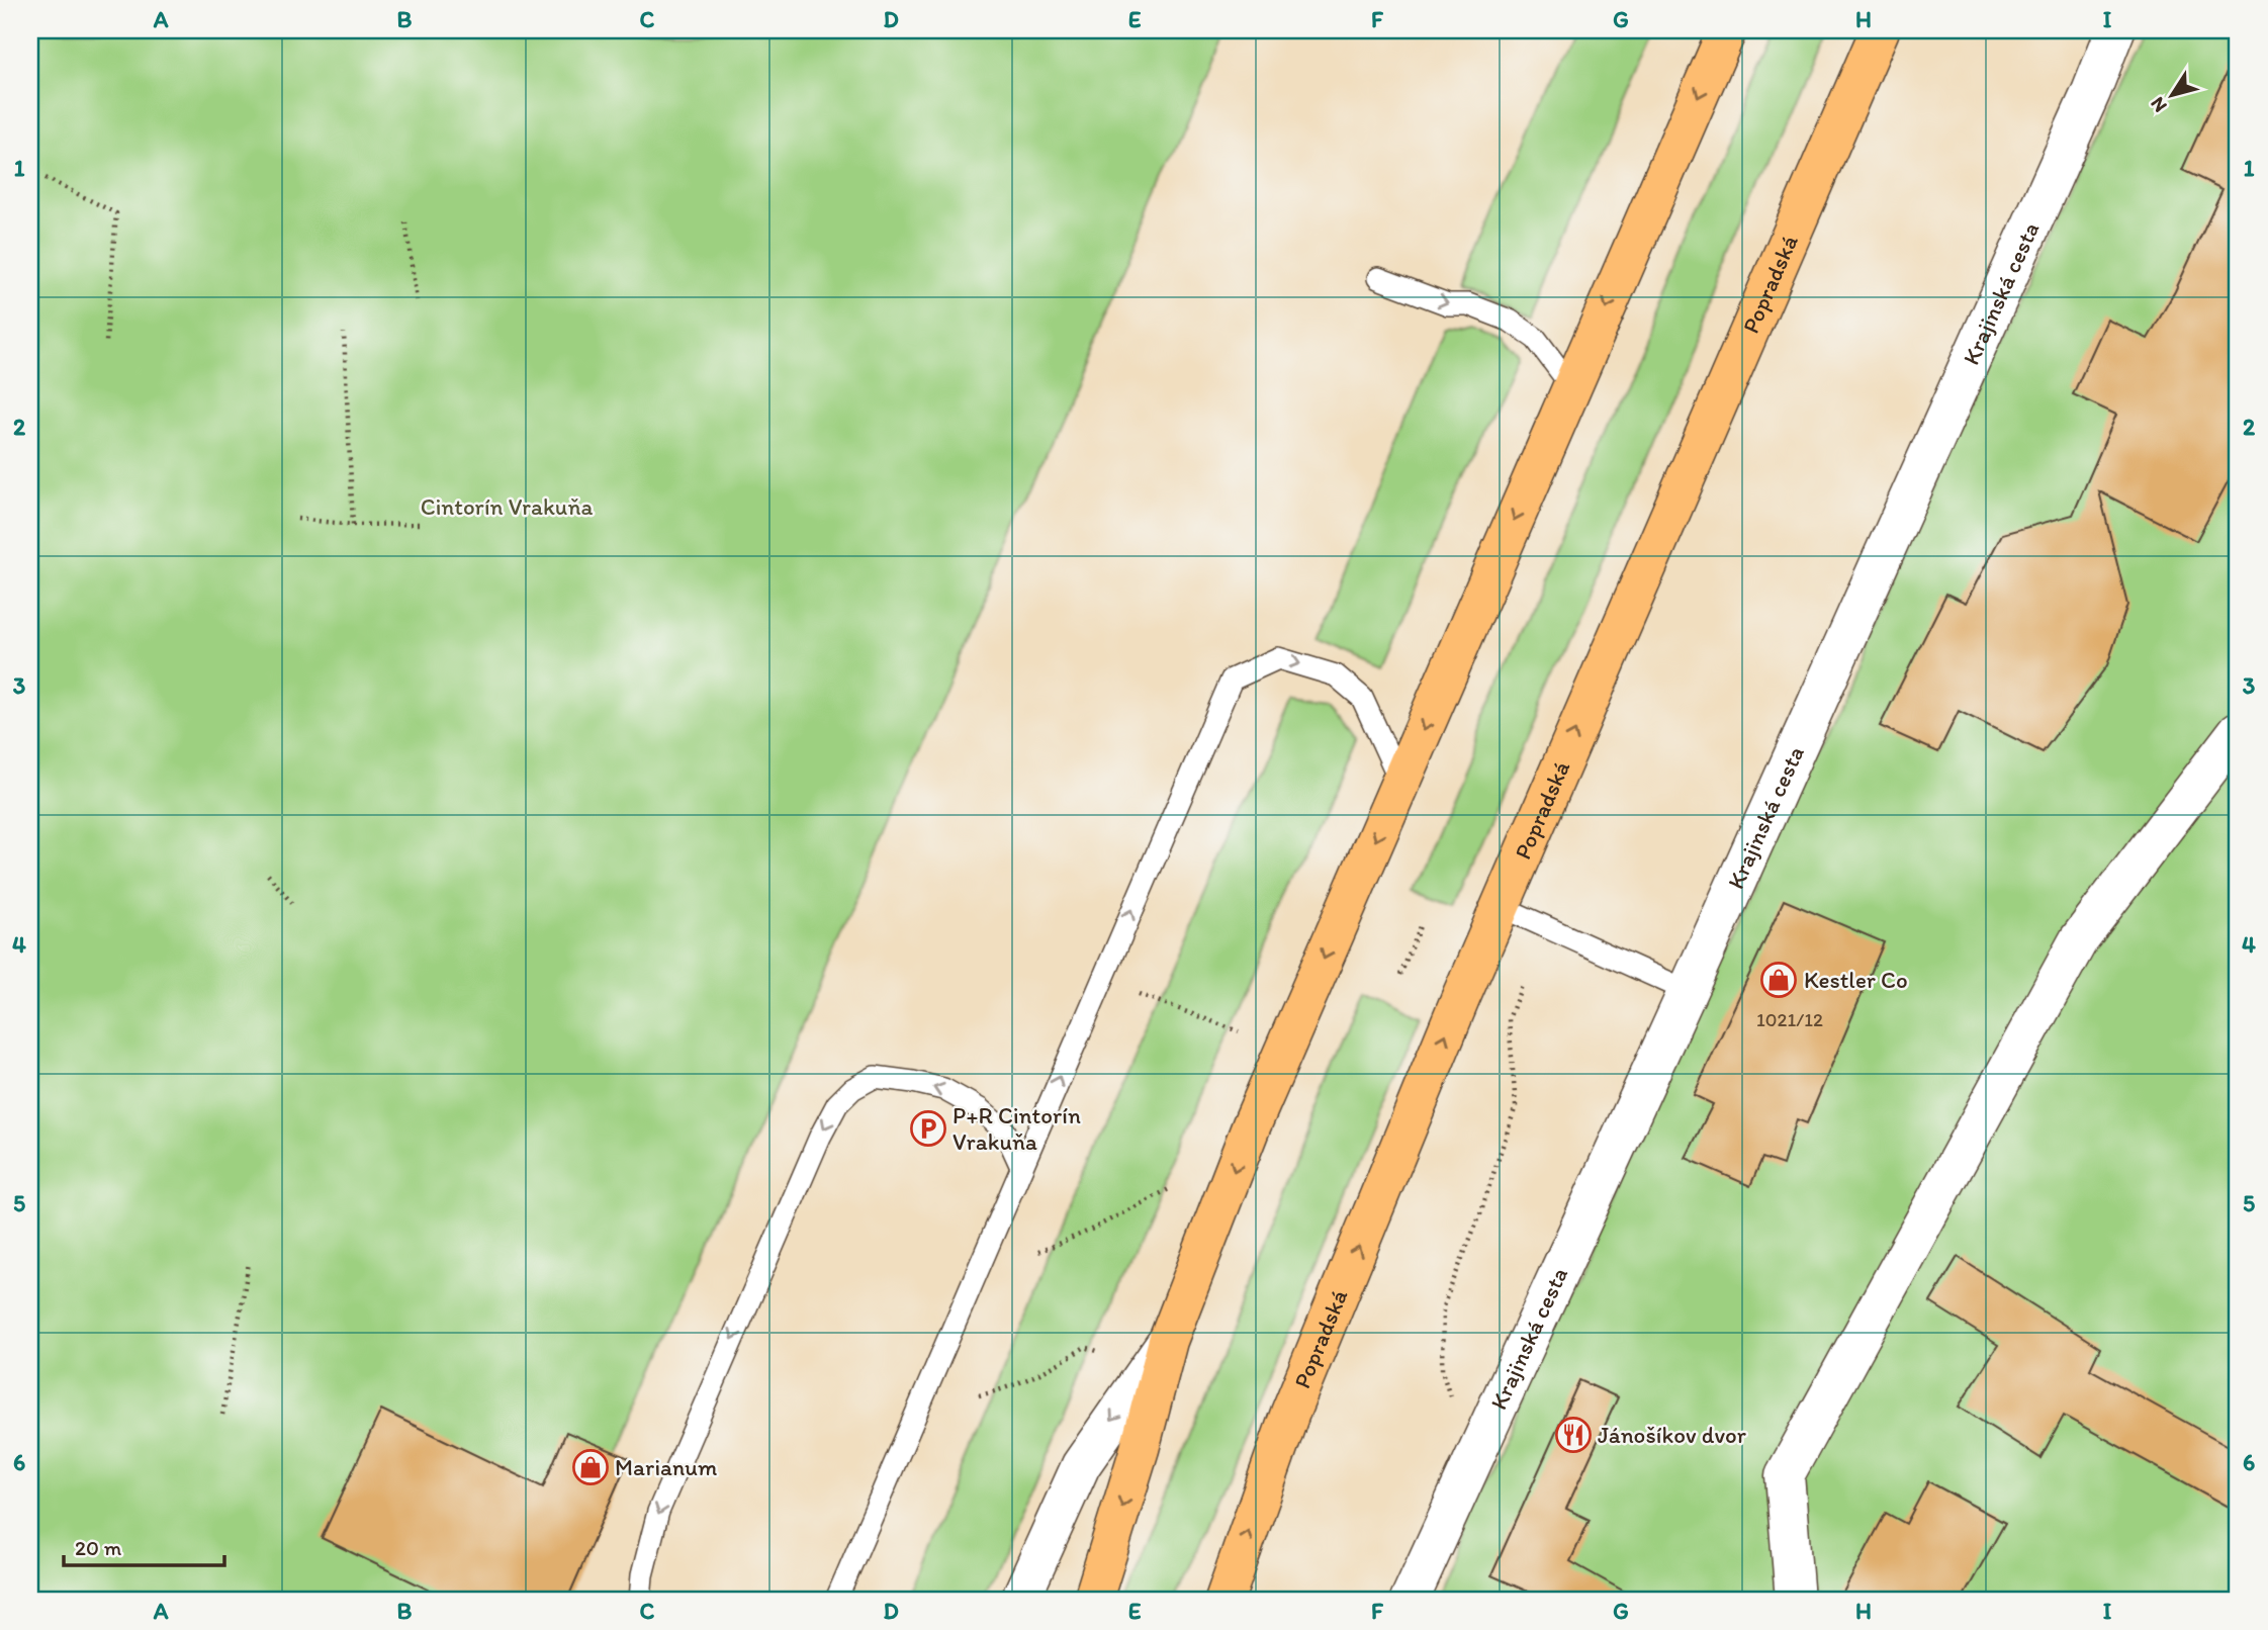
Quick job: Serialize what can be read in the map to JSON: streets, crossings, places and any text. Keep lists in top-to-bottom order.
{
  "streets": {
    "main road": ["Popradská"],
    "street": ["Krajinská cesta"]
  },
  "parks": ["Cintorín Vrakuňa"],
  "places": {
    "shop": ["Kestler Co", "Marianum"],
    "parking": ["P+R Cintorín Vrakuňa"],
    "restaurant": ["Jánošíkov dvor"]
  },
  "house_numbers": ["1021/12"],
  "scale_bar": "20 m",
  "north": "bottom left",
  "grid": {
    "columns": [
      "A",
      "B",
      "C",
      "D",
      "E",
      "F",
      "G",
      "H",
      "I"
    ],
    "rows": [
      "1",
      "2",
      "3",
      "4",
      "5",
      "6"
    ]
  }
}
